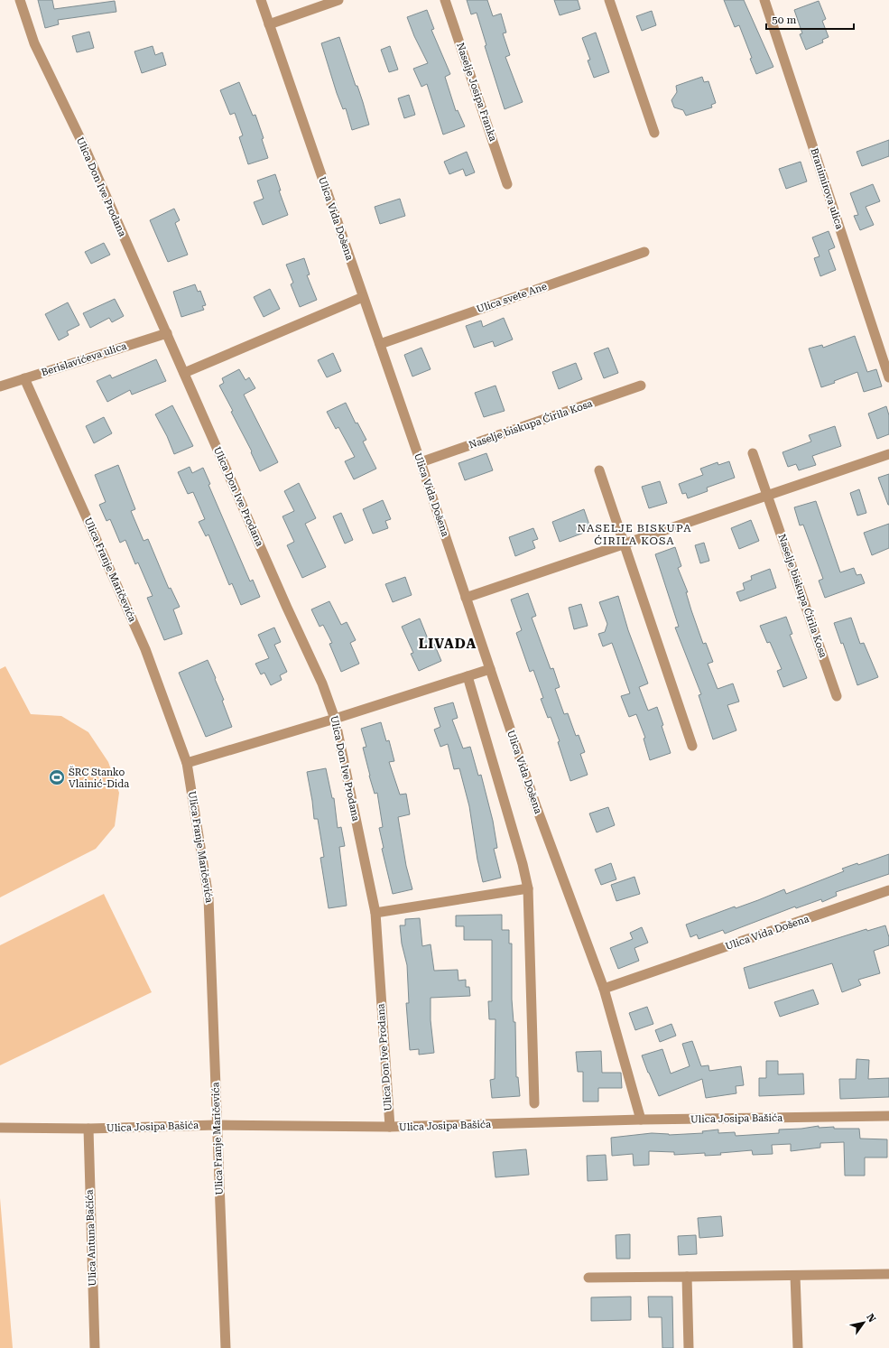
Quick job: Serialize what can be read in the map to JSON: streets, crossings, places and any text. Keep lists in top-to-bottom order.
{
  "streets": {
    "street": [
      "Naselje Josipa Franka",
      "Ulica Don Ive Prodana",
      "Branimirova ulica",
      "Ulica Vida Došena",
      "Ulica svete Ane",
      "Berislavićeva ulica",
      "Naselje biskupa Ćirila Kosa",
      "Ulica Franje Maričevića",
      "Ulica Josipa Bašića",
      "Ulica Antuna Bačića"
    ]
  },
  "crossings": [
    ["Ulica Don Ive Prodana", "Berislavićeva ulica"],
    ["Ulica Don Ive Prodana", "Ulica Josipa Bašića"],
    ["Ulica Vida Došena", "Ulica svete Ane"],
    ["Ulica Vida Došena", "Naselje biskupa Ćirila Kosa"],
    ["Ulica Vida Došena", "Ulica Josipa Bašića"],
    ["Berislavićeva ulica", "Ulica Franje Maričevića"],
    ["Ulica Franje Maričevića", "Ulica Josipa Bašića"],
    ["Ulica Josipa Bašića", "Ulica Antuna Bačića"]
  ],
  "districts": ["NASELJE BISKUPA ĆIRILA KOSA", "LIVADA"],
  "places": {
    "sports": ["ŠRC Stanko Vlainić-Dida"]
  },
  "scale_bar": "50 m",
  "north": "top right"
}
